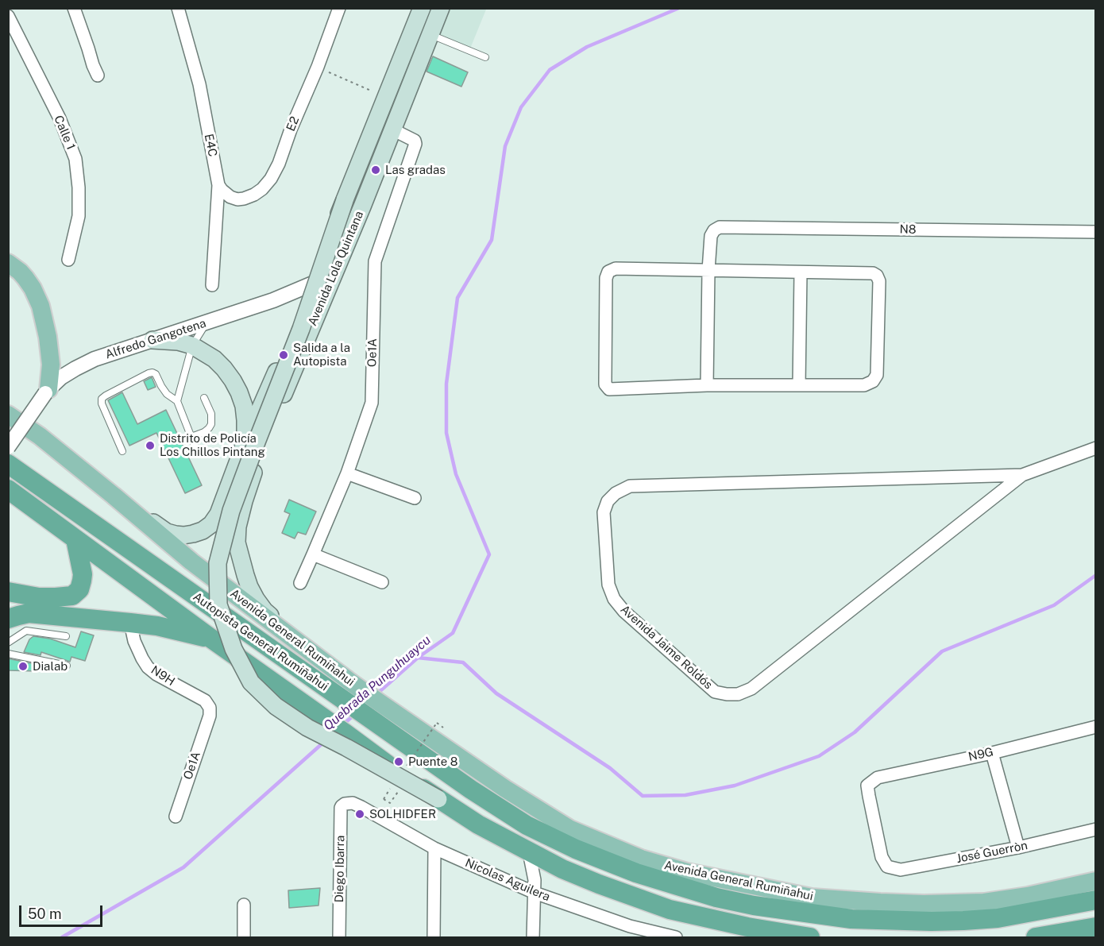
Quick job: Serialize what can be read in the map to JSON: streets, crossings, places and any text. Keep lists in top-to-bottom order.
{
  "streets": {
    "highway": ["Autopista General Rumiñahui"],
    "main road": ["Avenida Lola Quintana", "Avenida General Rumiñahui"],
    "street": [
      "E2",
      "Calle 1",
      "E4C",
      "N8",
      "Alfredo Gangotena",
      "Oe1A",
      "Avenida Jaime Roldós",
      "N9H",
      "N9G",
      "José Guerròn",
      "Diego Ibarra",
      "Nicolas Aguilera"
    ]
  },
  "crossings": [
    ["E2", "E4C"],
    ["Avenida Lola Quintana", "Alfredo Gangotena"],
    ["Avenida Lola Quintana", "Oe1A"],
    ["Avenida Lola Quintana", "Avenida General Rumiñahui"],
    ["Avenida Lola Quintana", "Autopista General Rumiñahui"],
    ["Oe1A", "N9H"],
    ["Avenida General Rumiñahui", "Autopista General Rumiñahui"],
    ["N9G", "José Guerròn"],
    ["Diego Ibarra", "Nicolas Aguilera"]
  ],
  "water": ["Quebrada Punguhuaycu"],
  "places": [
    "Las gradas",
    "Salida a la Autopista",
    "Distrito de Policía Los Chillos Pintang",
    "Dialab",
    "Puente 8",
    "SOLHIDFER"
  ],
  "scale_bar": "50 m"
}
